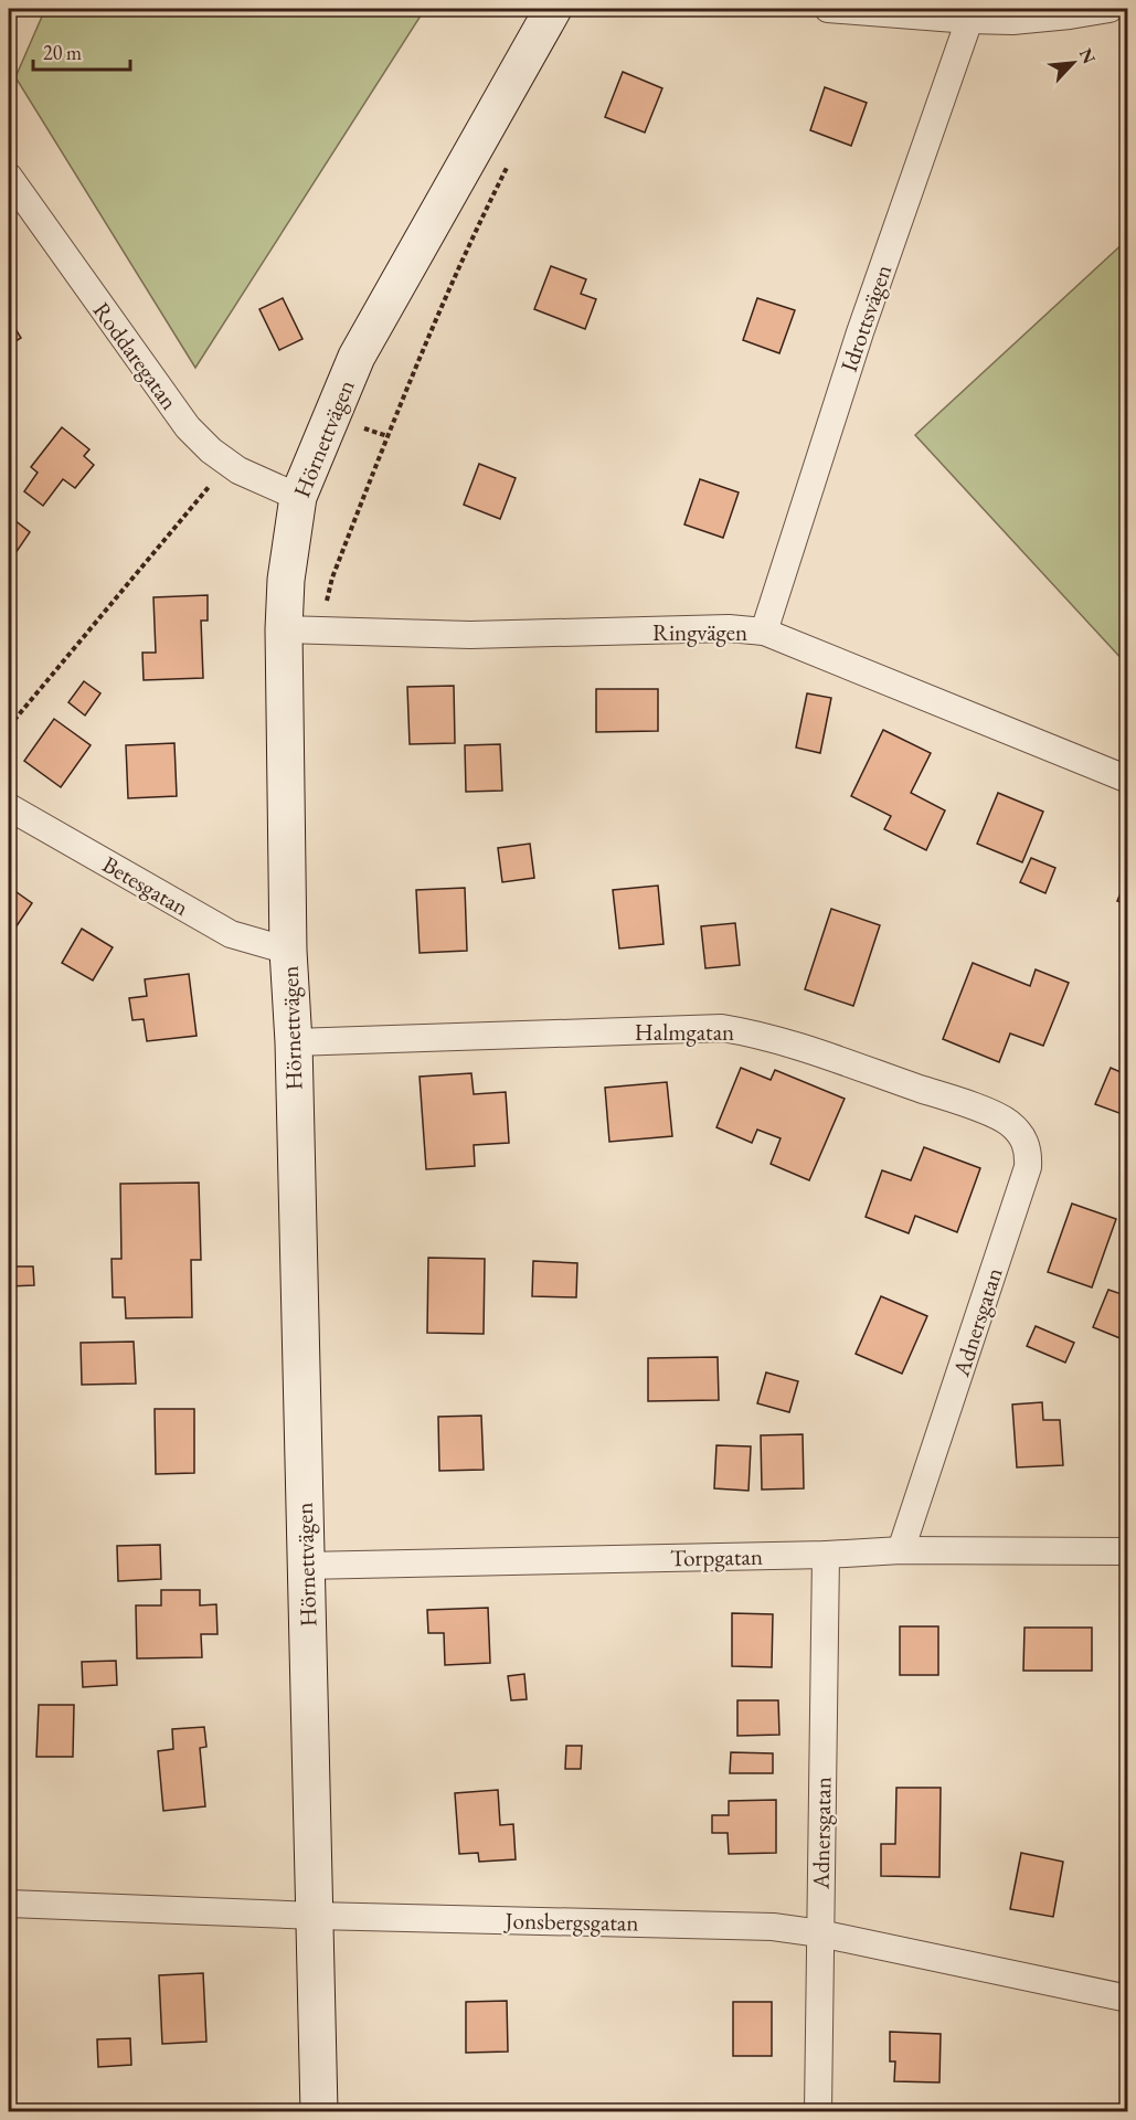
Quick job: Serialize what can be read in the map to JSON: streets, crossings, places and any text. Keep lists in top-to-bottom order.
{
  "streets": {
    "street": [
      "Idrottsvägen",
      "Roddaregatan",
      "Hörnettvägen",
      "Ringvägen",
      "Betesgatan",
      "Halmgatan",
      "Adnersgatan",
      "Torpgatan",
      "Jonsbergsgatan"
    ]
  },
  "crossings": [
    ["Idrottsvägen", "Ringvägen"],
    ["Roddaregatan", "Hörnettvägen"],
    ["Hörnettvägen", "Ringvägen"],
    ["Hörnettvägen", "Betesgatan"],
    ["Hörnettvägen", "Halmgatan"],
    ["Hörnettvägen", "Torpgatan"],
    ["Hörnettvägen", "Jonsbergsgatan"],
    ["Halmgatan", "Adnersgatan"],
    ["Adnersgatan", "Torpgatan"],
    ["Adnersgatan", "Jonsbergsgatan"]
  ],
  "scale_bar": "20 m",
  "north": "top right"
}
